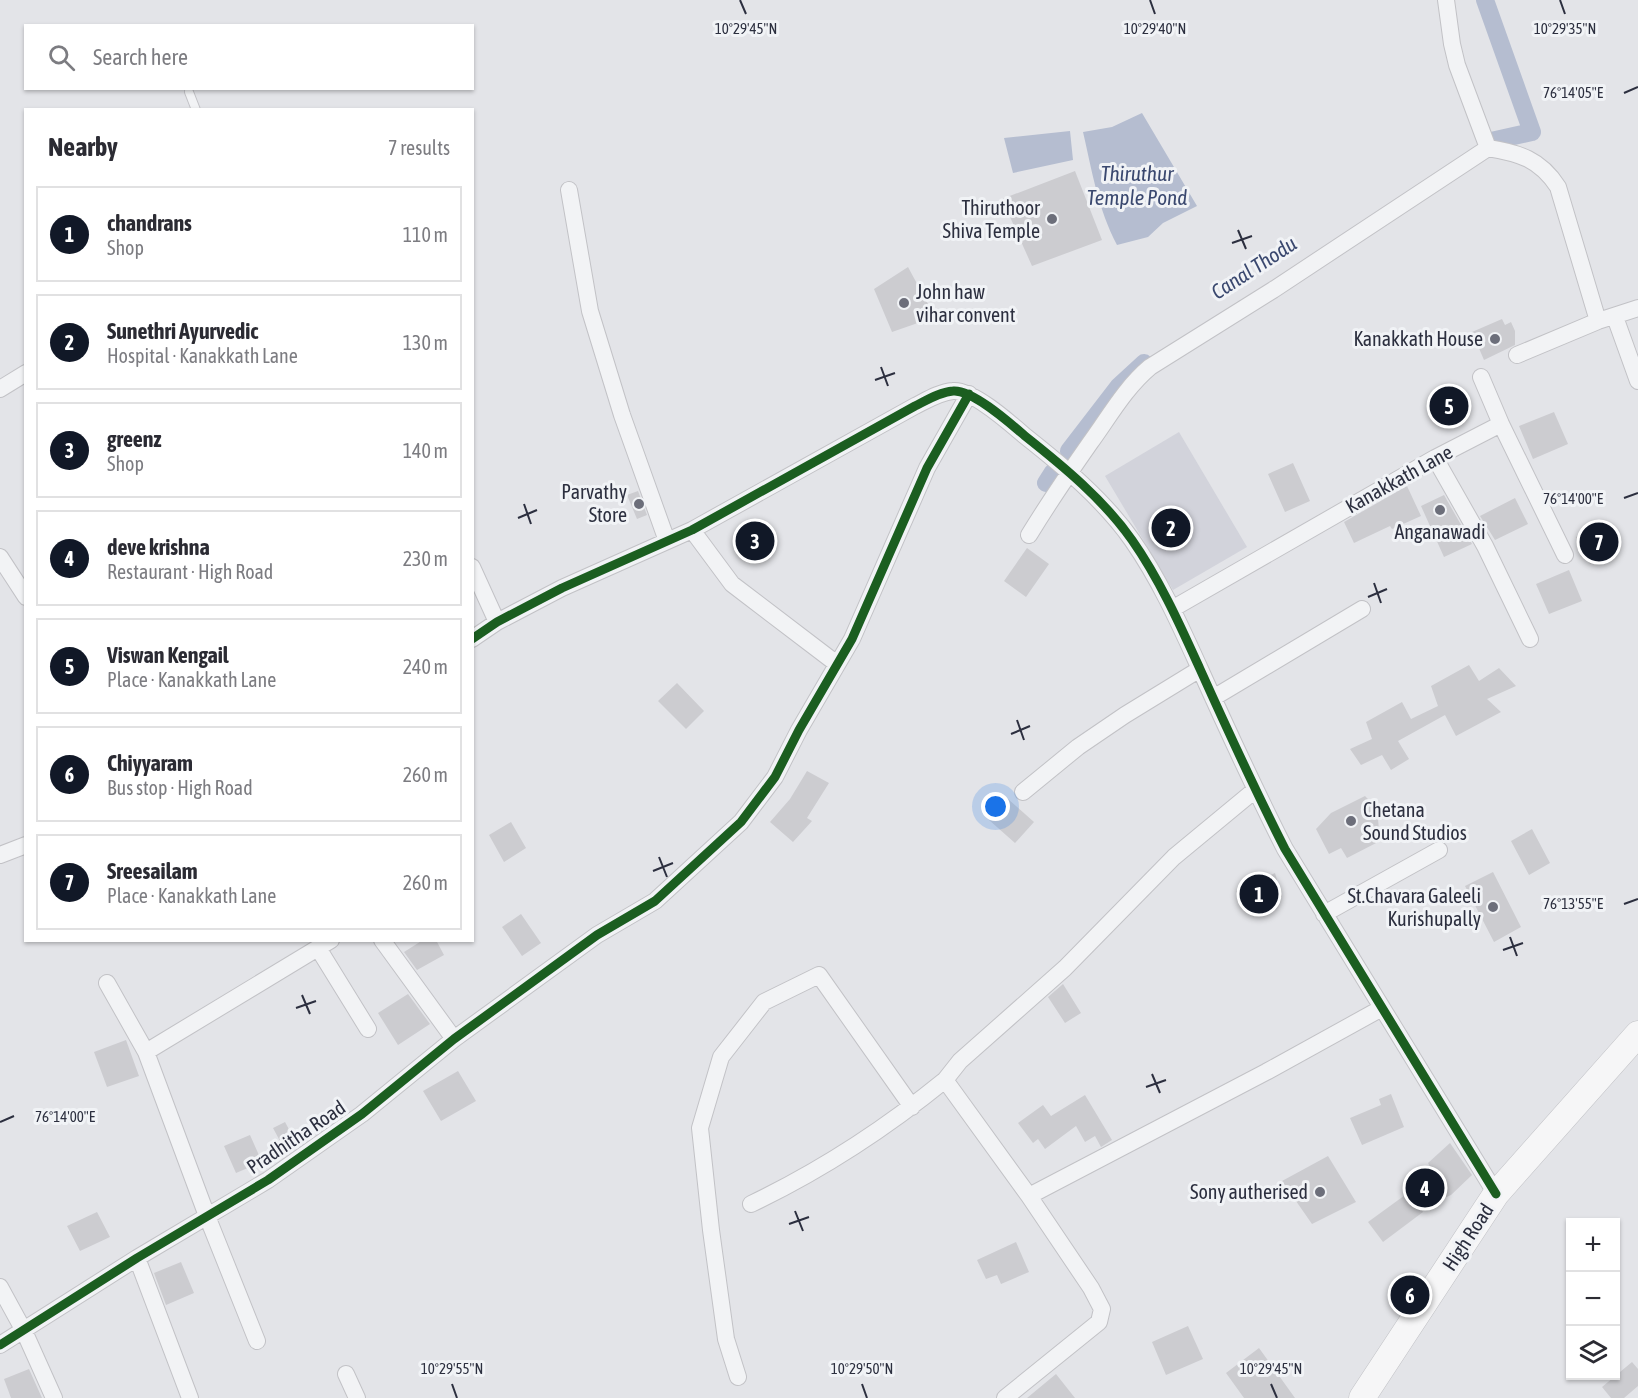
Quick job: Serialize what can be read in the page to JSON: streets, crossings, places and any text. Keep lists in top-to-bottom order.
{
  "streets": {
    "main road": ["High Road"],
    "street": ["Kanakkath Lane", "Pradhitha Road"]
  },
  "water": ["Thiruthur Temple Pond", "Canal Thodu"],
  "places": [
    "Thiruthoor Shiva Temple",
    "John haw vihar convent",
    "Kanakkath House",
    "Parvathy Store",
    "Anganawadi",
    "Chetana Sound Studios",
    "St.Chavara Galeeli Kurishupally",
    "Sony autherised"
  ],
  "page": {
    "search": "Search here",
    "heading": ["Nearby", "7 results"],
    "list": [
      {
        "mark": "1",
        "name": "chandrans",
        "note": "Shop",
        "value": "110 m"
      },
      {
        "mark": "2",
        "name": "Sunethri Ayurvedic",
        "note": "Hospital · Kanakkath Lane",
        "value": "130 m"
      },
      {
        "mark": "3",
        "name": "greenz",
        "note": "Shop",
        "value": "140 m"
      },
      {
        "mark": "4",
        "name": "deve krishna",
        "note": "Restaurant · High Road",
        "value": "230 m"
      },
      {
        "mark": "5",
        "name": "Viswan Kengail",
        "note": "Place · Kanakkath Lane",
        "value": "240 m"
      },
      {
        "mark": "6",
        "name": "Chiyyaram",
        "note": "Bus stop · High Road",
        "value": "260 m"
      },
      {
        "mark": "7",
        "name": "Sreesailam",
        "note": "Place · Kanakkath Lane",
        "value": "260 m"
      }
    ],
    "pins": [
      "5",
      "2",
      "3",
      "7",
      "1",
      "4",
      "6"
    ],
    "map_buttons": ["+", "−"]
  },
  "coordinates": [
    "10°29'35\"N",
    "10°29'45\"N",
    "10°29'40\"N",
    "76°14'05\"E",
    "76°14'00\"E",
    "76°13'55\"E",
    "10°29'55\"N",
    "10°29'50\"N"
  ]
}
